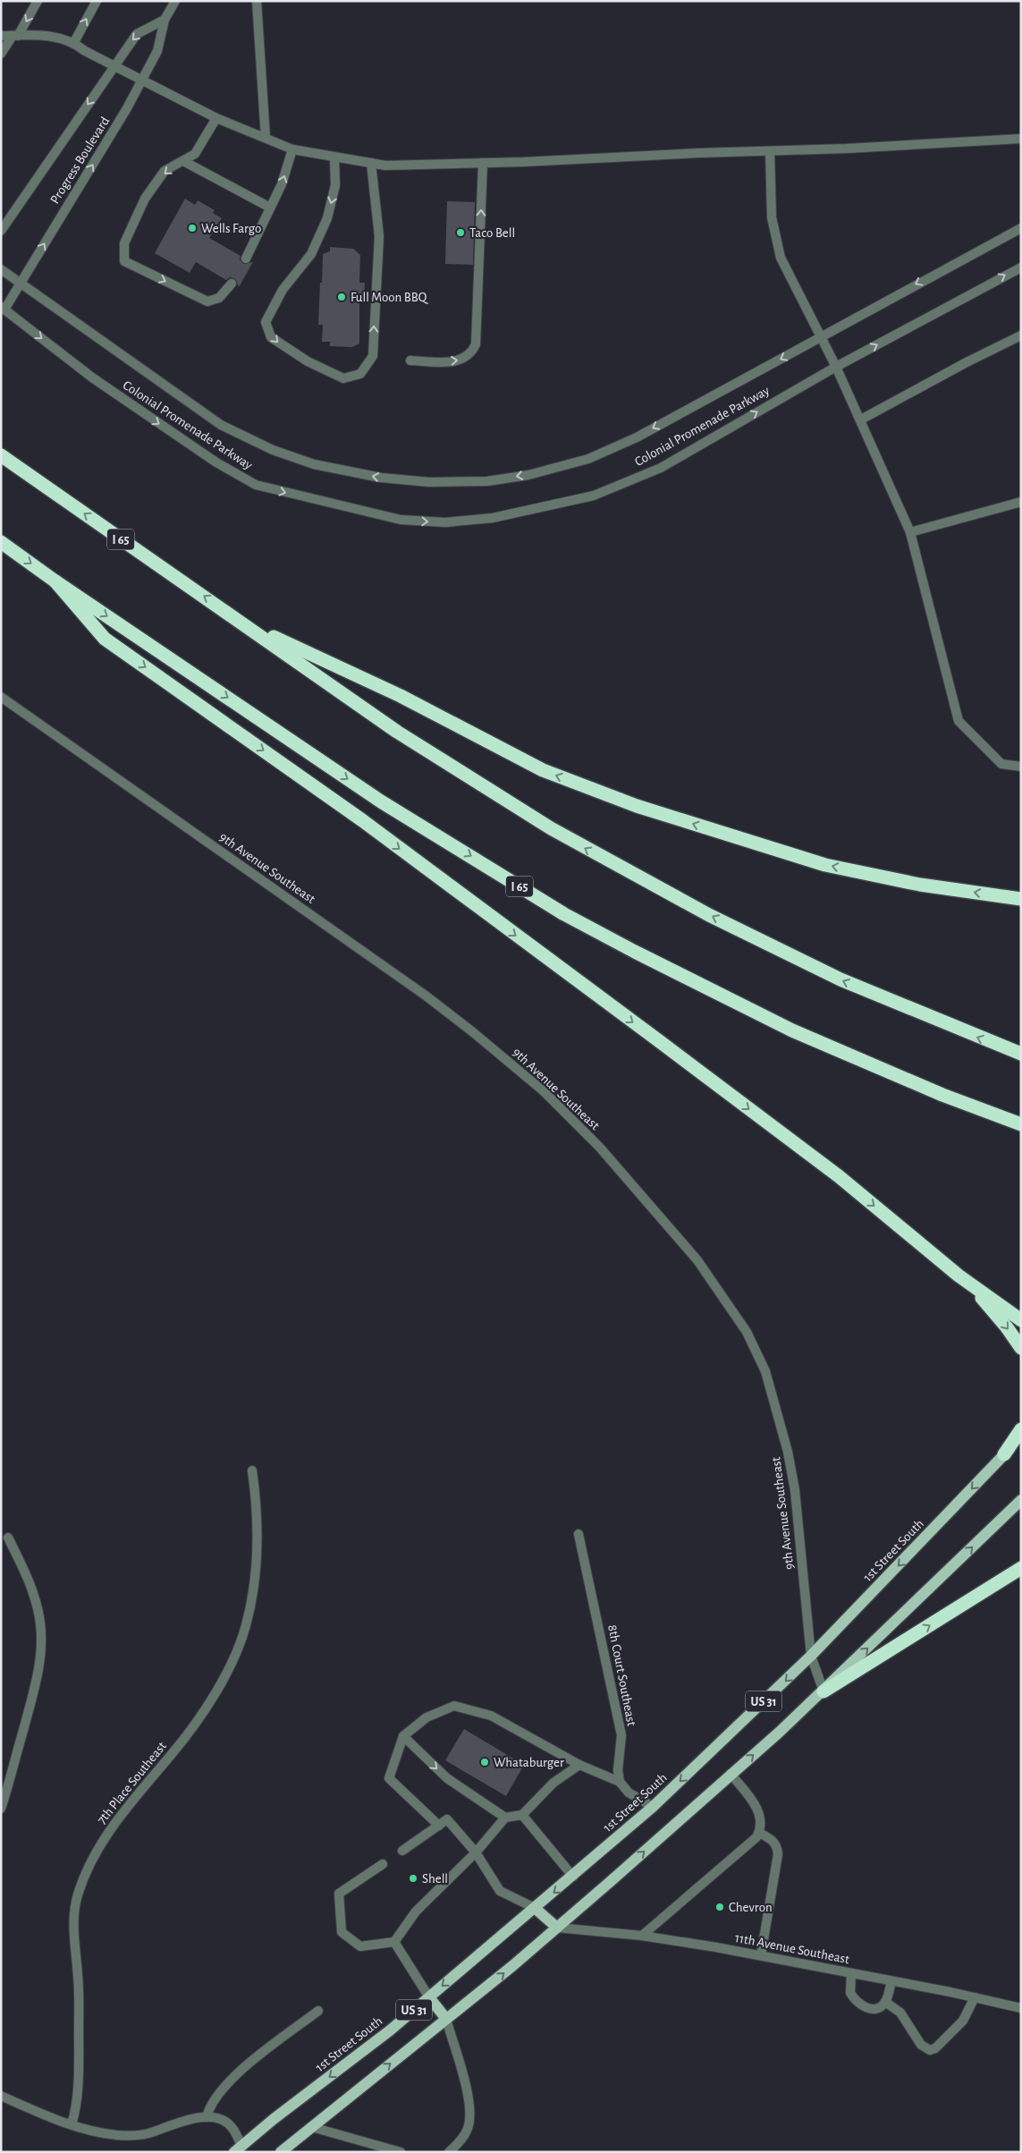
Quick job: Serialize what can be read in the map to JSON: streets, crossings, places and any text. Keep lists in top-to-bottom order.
{
  "streets": {
    "highway": ["I 65"],
    "main road": ["1st Street South", "US 31"],
    "street": [
      "Progress Boulevard",
      "Colonial Promenade Parkway",
      "9th Avenue Southeast",
      "8th Court Southeast",
      "7th Place Southeast",
      "11th Avenue Southeast"
    ]
  },
  "crossings": [
    ["Progress Boulevard", "Colonial Promenade Parkway"],
    ["9th Avenue Southeast", "1st Street South"],
    ["9th Avenue Southeast", "US 31"],
    ["US 31", "11th Avenue Southeast"]
  ],
  "places": [
    "Wells Fargo",
    "Taco Bell",
    "Full Moon BBQ",
    "Whataburger",
    "Shell",
    "Chevron"
  ]
}
